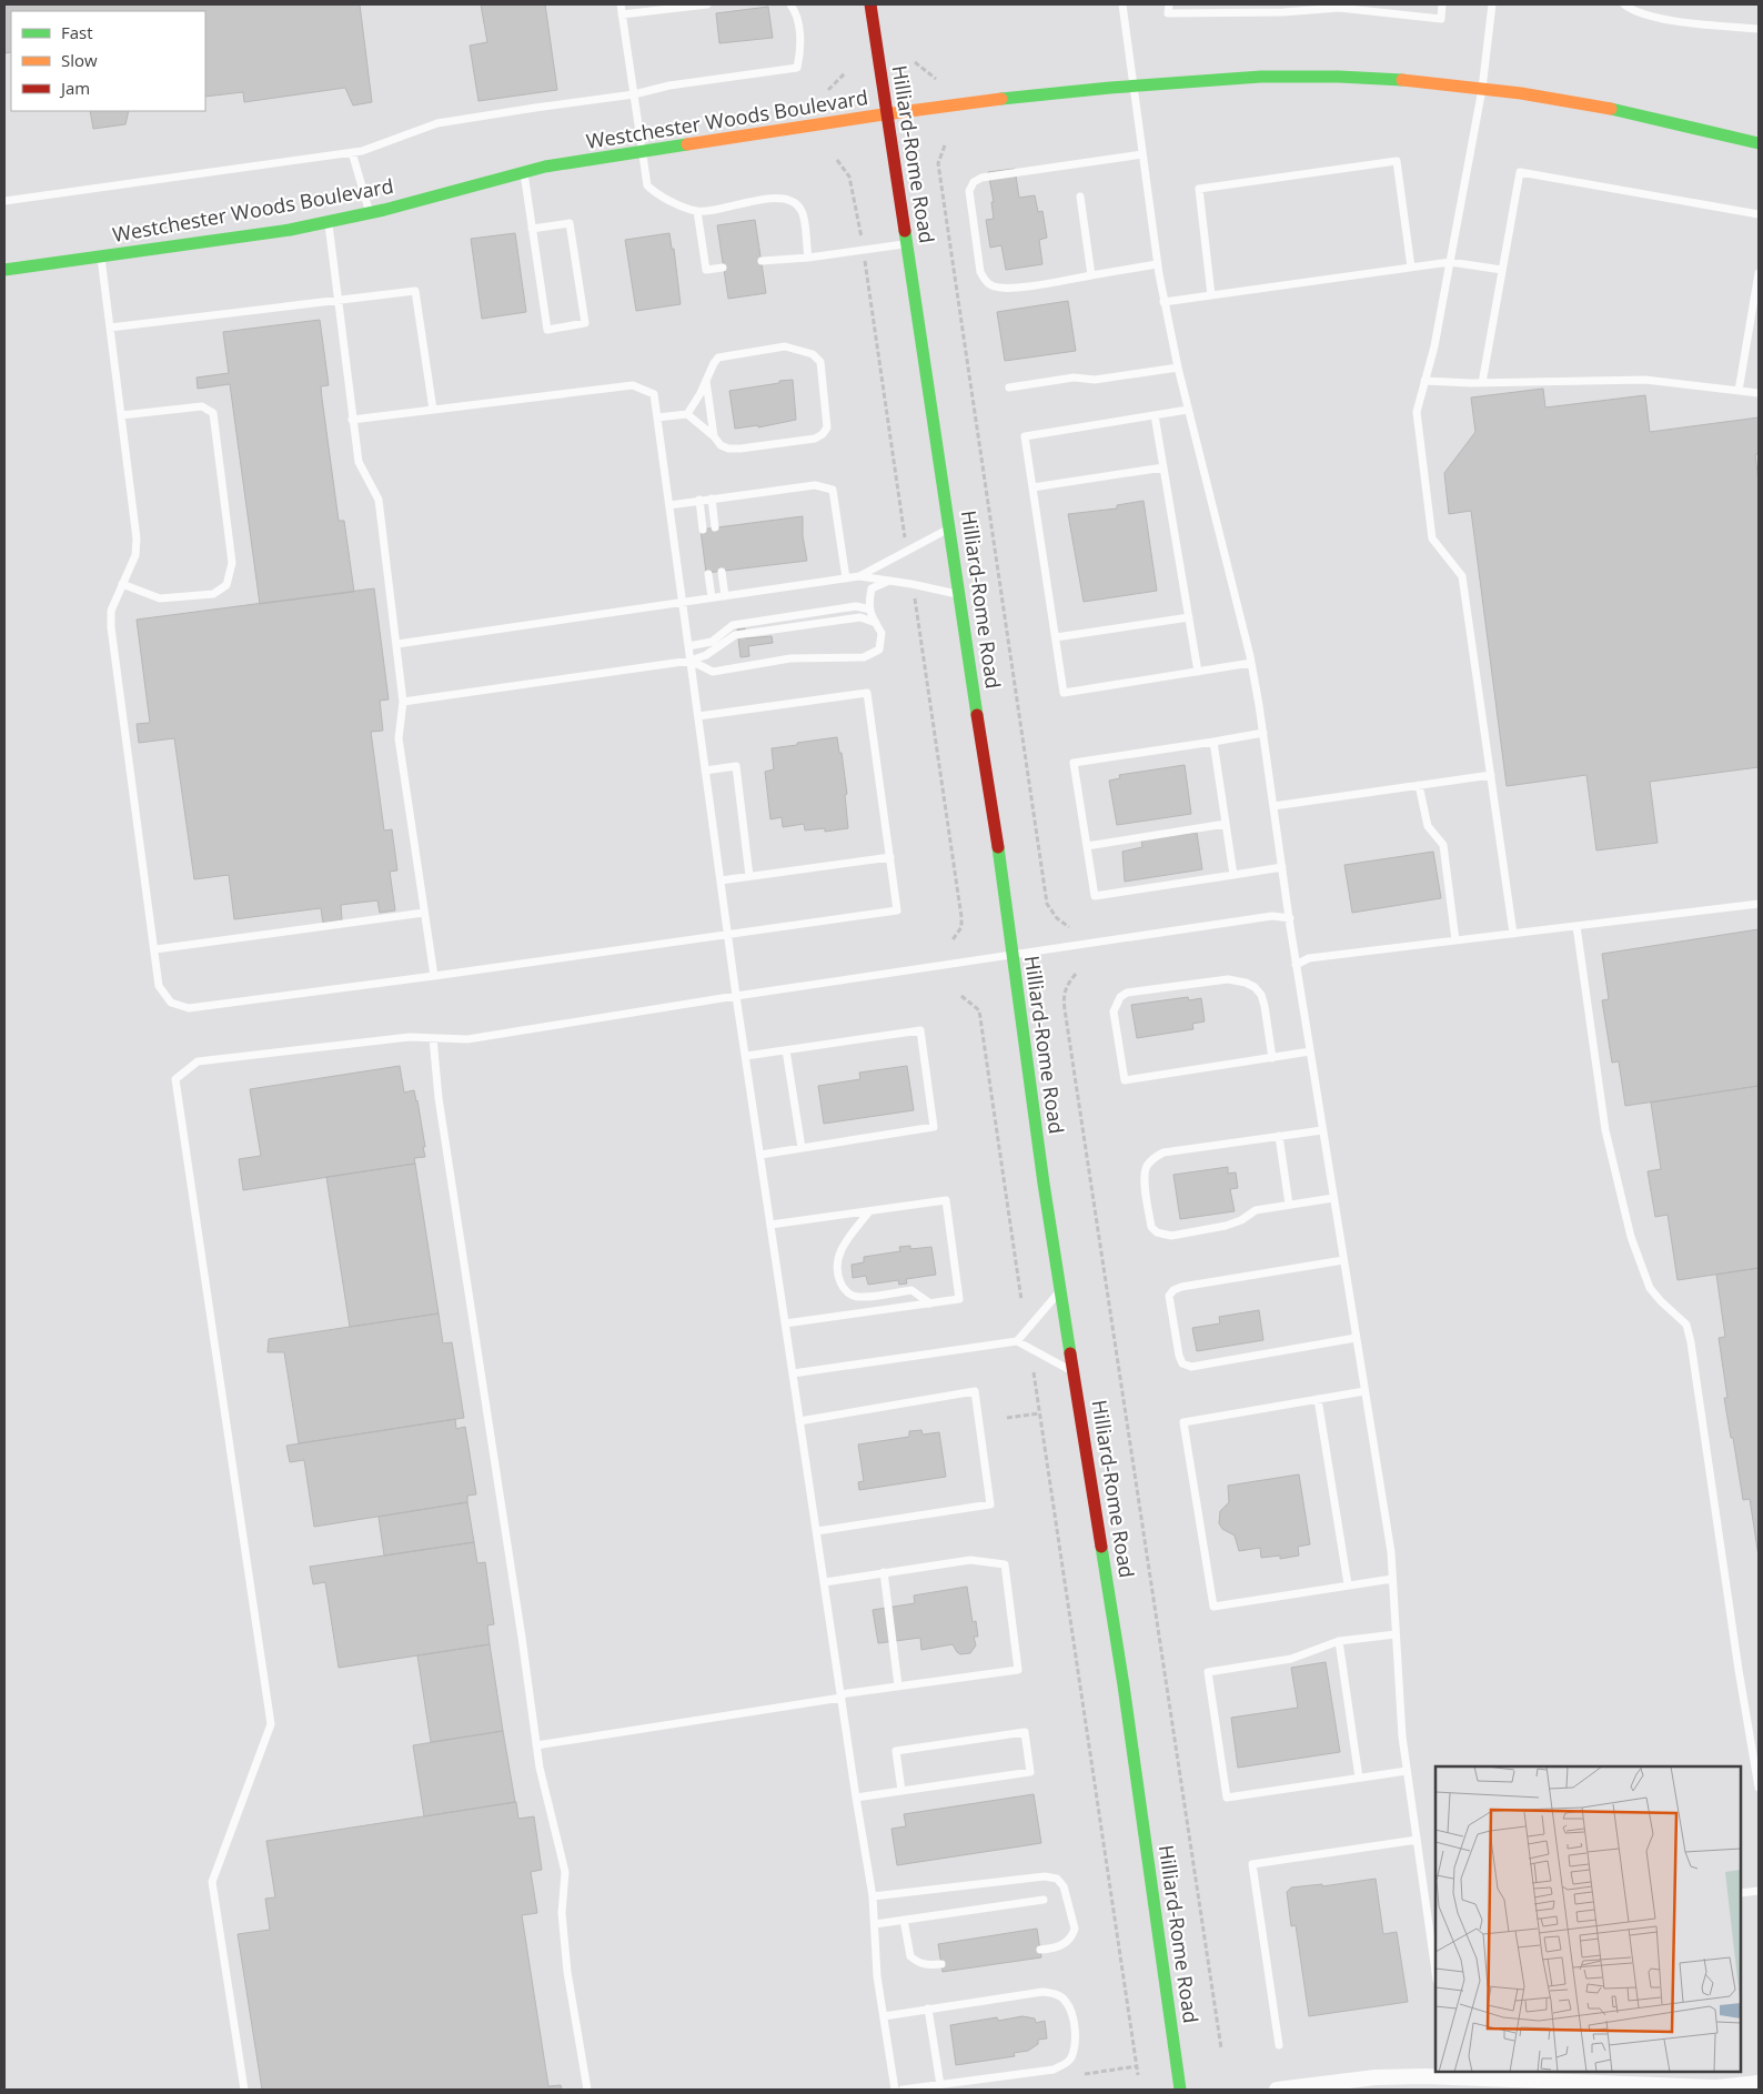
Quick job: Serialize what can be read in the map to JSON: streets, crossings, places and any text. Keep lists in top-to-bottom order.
{
  "streets": {
    "main road": ["Westchester Woods Boulevard", "Hilliard-Rome Road"]
  },
  "crossings": [
    ["Westchester Woods Boulevard", "Hilliard-Rome Road"]
  ],
  "legend": ["Fast", "Slow", "Jam"]
}
